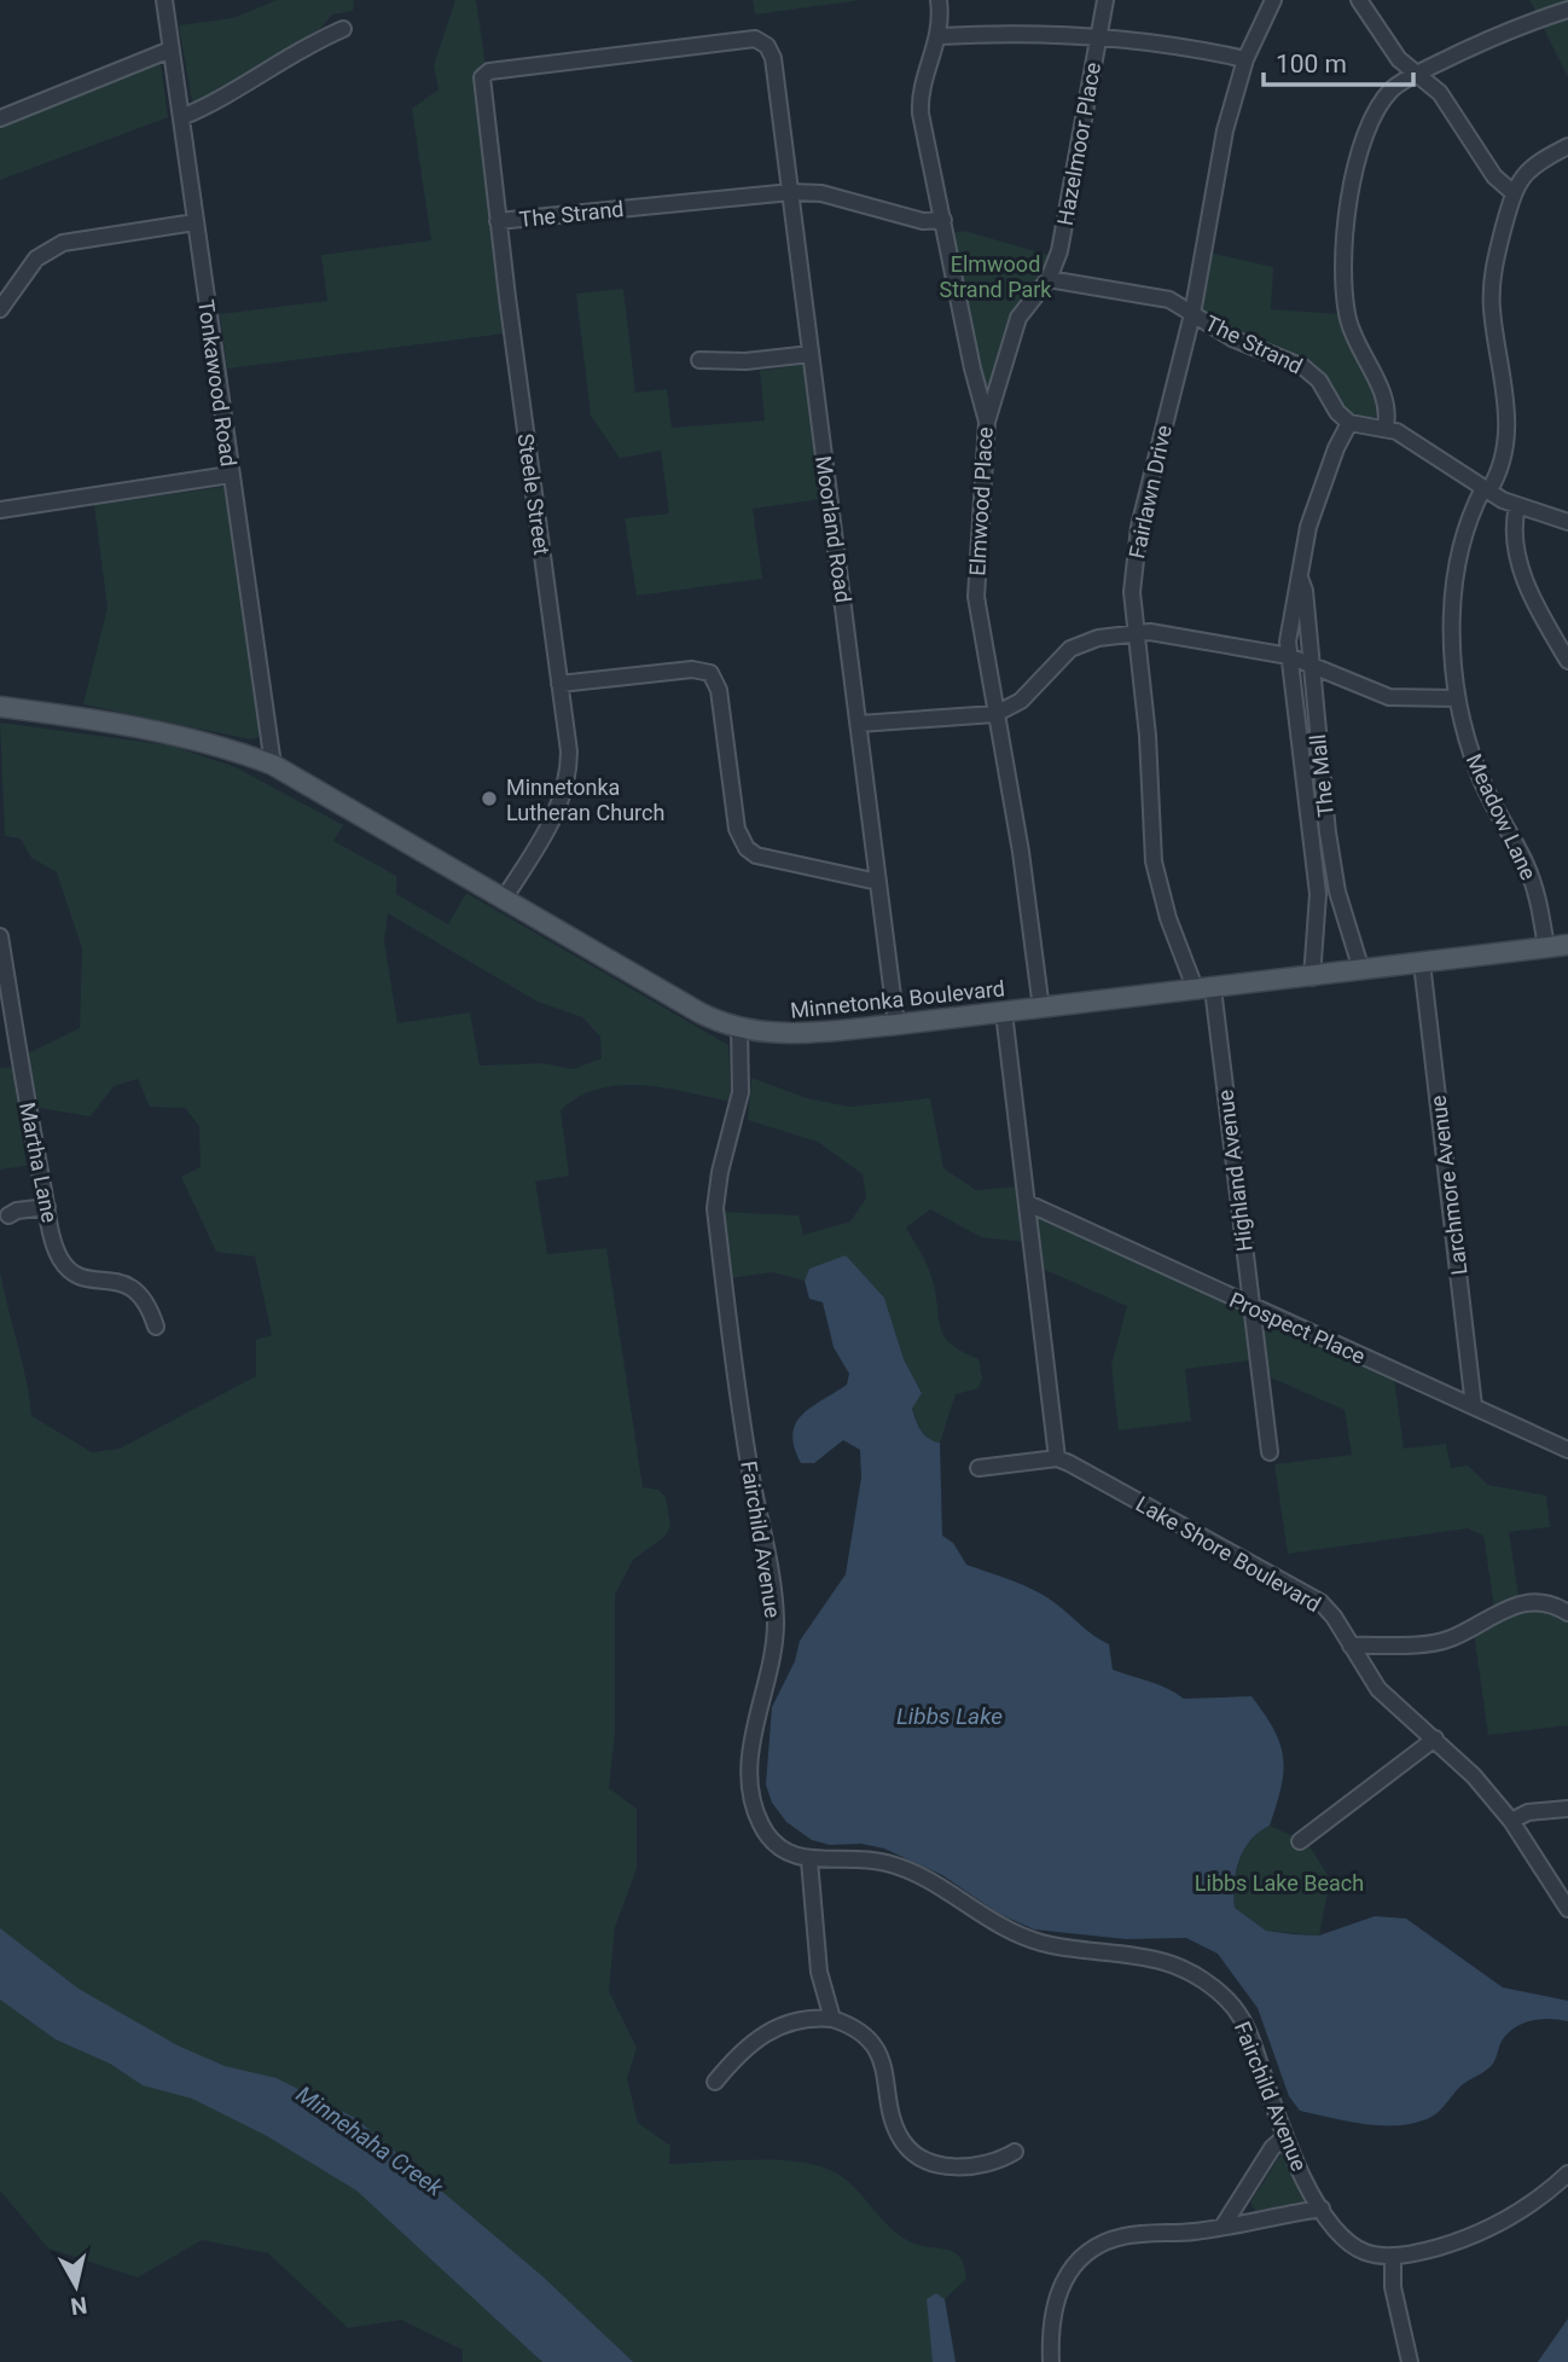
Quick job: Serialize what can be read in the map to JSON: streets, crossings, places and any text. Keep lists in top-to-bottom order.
{
  "streets": {
    "main road": ["Minnetonka Boulevard"],
    "street": [
      "Hazelmoor Place",
      "The Strand",
      "Tonkawood Road",
      "Fairlawn Drive",
      "Steele Street",
      "Elmwood Place",
      "Moorland Road",
      "The Mall",
      "Meadow Lane",
      "Martha Lane",
      "Highland Avenue",
      "Larchmore Avenue",
      "Prospect Place",
      "Fairchild Avenue",
      "Lake Shore Boulevard"
    ]
  },
  "crossings": [
    ["Hazelmoor Place", "The Strand"],
    ["Hazelmoor Place", "Elmwood Place"],
    ["The Strand", "Fairlawn Drive"],
    ["The Strand", "Steele Street"],
    ["The Strand", "Elmwood Place"],
    ["The Strand", "Moorland Road"],
    ["The Strand", "The Mall"],
    ["Tonkawood Road", "Minnetonka Boulevard"],
    ["Fairlawn Drive", "Minnetonka Boulevard"],
    ["Fairlawn Drive", "Highland Avenue"],
    ["Steele Street", "Moorland Road"],
    ["Steele Street", "Minnetonka Boulevard"],
    ["Elmwood Place", "Minnetonka Boulevard"],
    ["Moorland Road", "Minnetonka Boulevard"],
    ["The Mall", "Minnetonka Boulevard"],
    ["Meadow Lane", "Minnetonka Boulevard"],
    ["Minnetonka Boulevard", "Highland Avenue"],
    ["Minnetonka Boulevard", "Larchmore Avenue"],
    ["Minnetonka Boulevard", "Fairchild Avenue"],
    ["Highland Avenue", "Prospect Place"],
    ["Larchmore Avenue", "Prospect Place"]
  ],
  "water": ["Libbs Lake", "Minnehaha Creek"],
  "parks": ["Elmwood Strand Park", "Libbs Lake Beach"],
  "places": ["Minnetonka Lutheran Church"],
  "scale_bar": "100 m",
  "north": "bottom"
}
